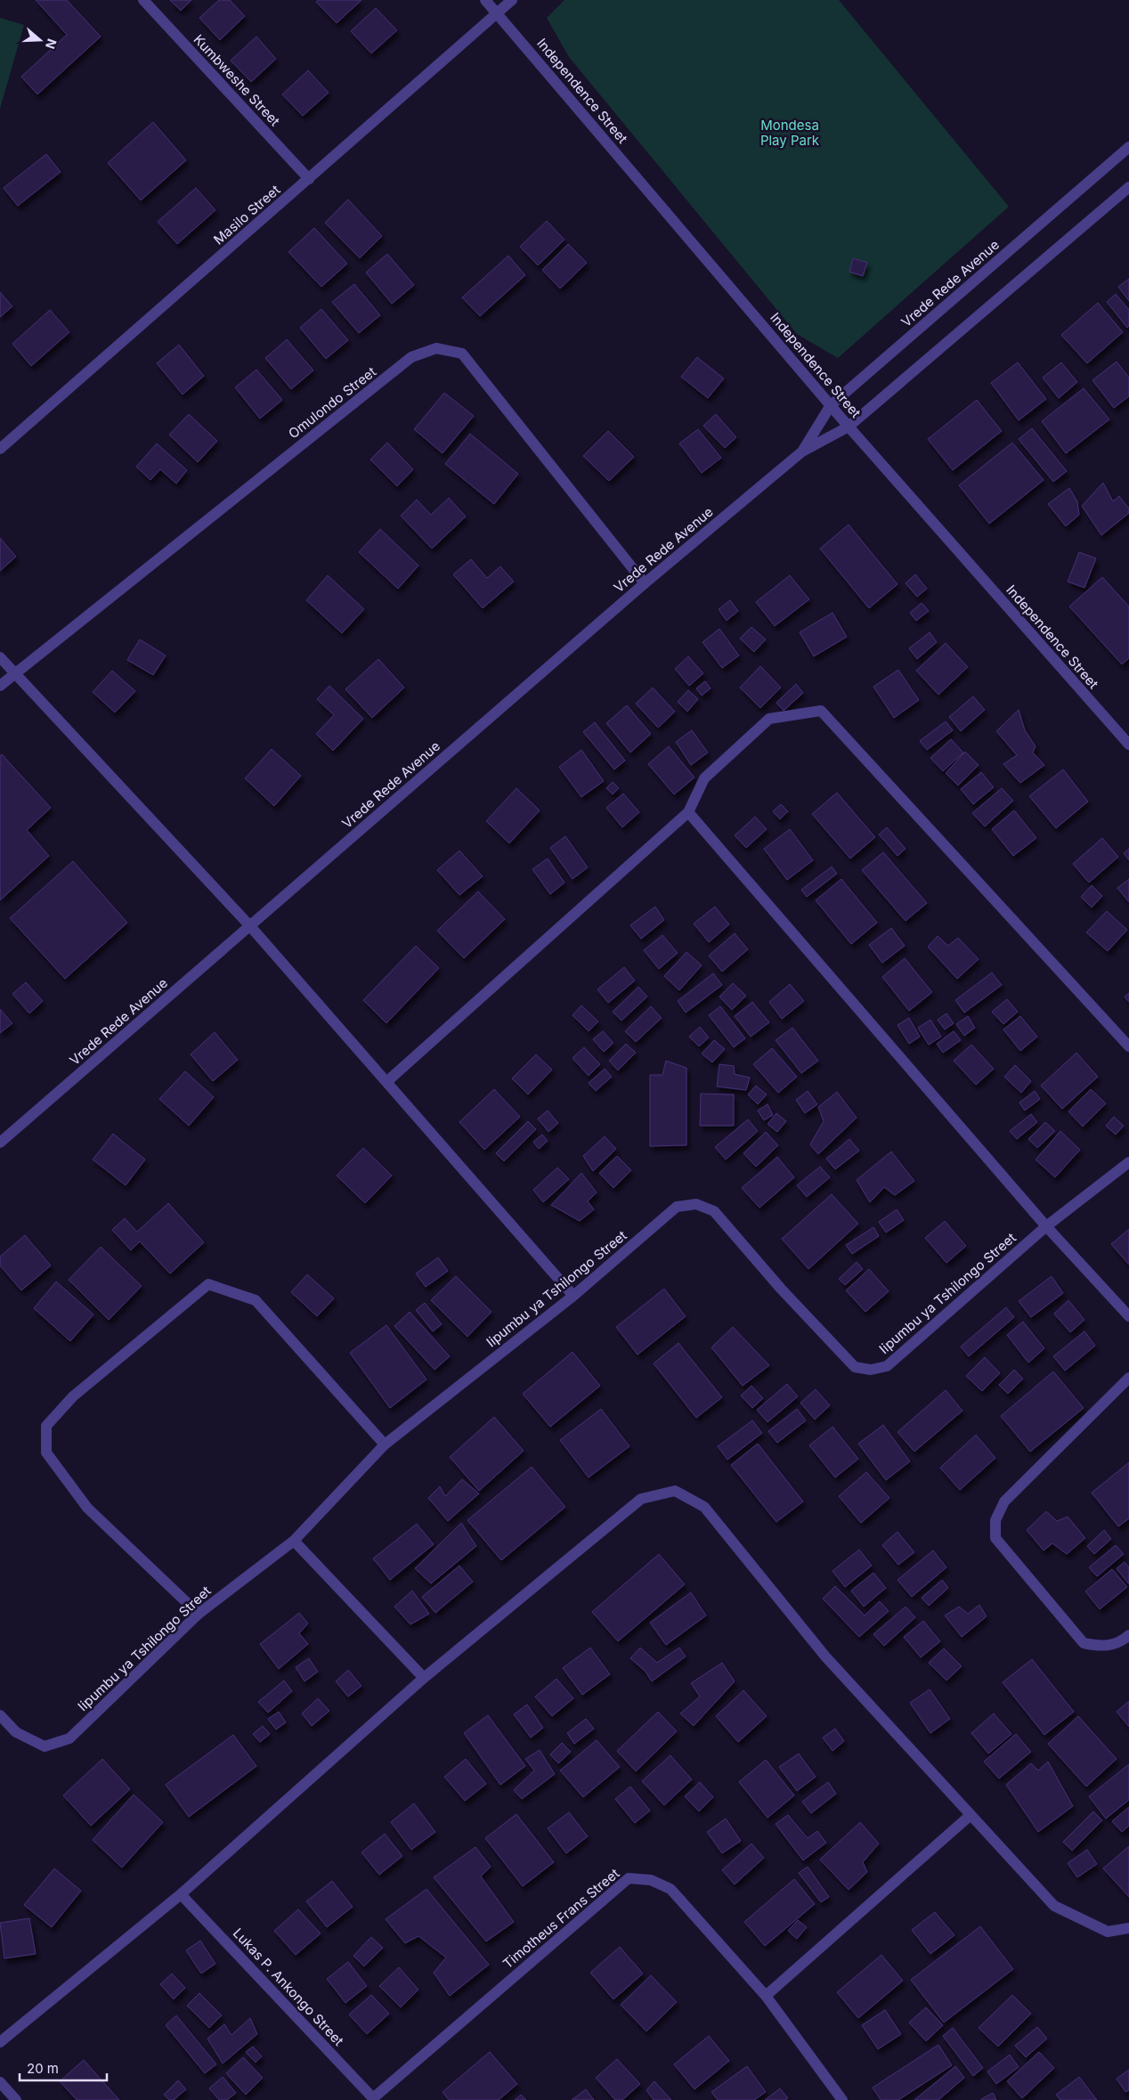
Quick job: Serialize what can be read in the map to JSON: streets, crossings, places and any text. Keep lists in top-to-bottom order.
{
  "streets": {
    "street": [
      "Kumbweshe Street",
      "Independence Street",
      "Masilo Street",
      "Vrede Rede Avenue",
      "Omulondo Street",
      "Iipumbu ya Tshilongo Street",
      "Timotheus Frans Street",
      "Lukas P. Ankongo Street"
    ]
  },
  "crossings": [
    ["Kumbweshe Street", "Masilo Street"],
    ["Independence Street", "Masilo Street"],
    ["Independence Street", "Vrede Rede Avenue"],
    ["Vrede Rede Avenue", "Omulondo Street"],
    ["Timotheus Frans Street", "Lukas P. Ankongo Street"]
  ],
  "parks": ["Mondesa Play Park"],
  "scale_bar": "20 m",
  "north": "right"
}
